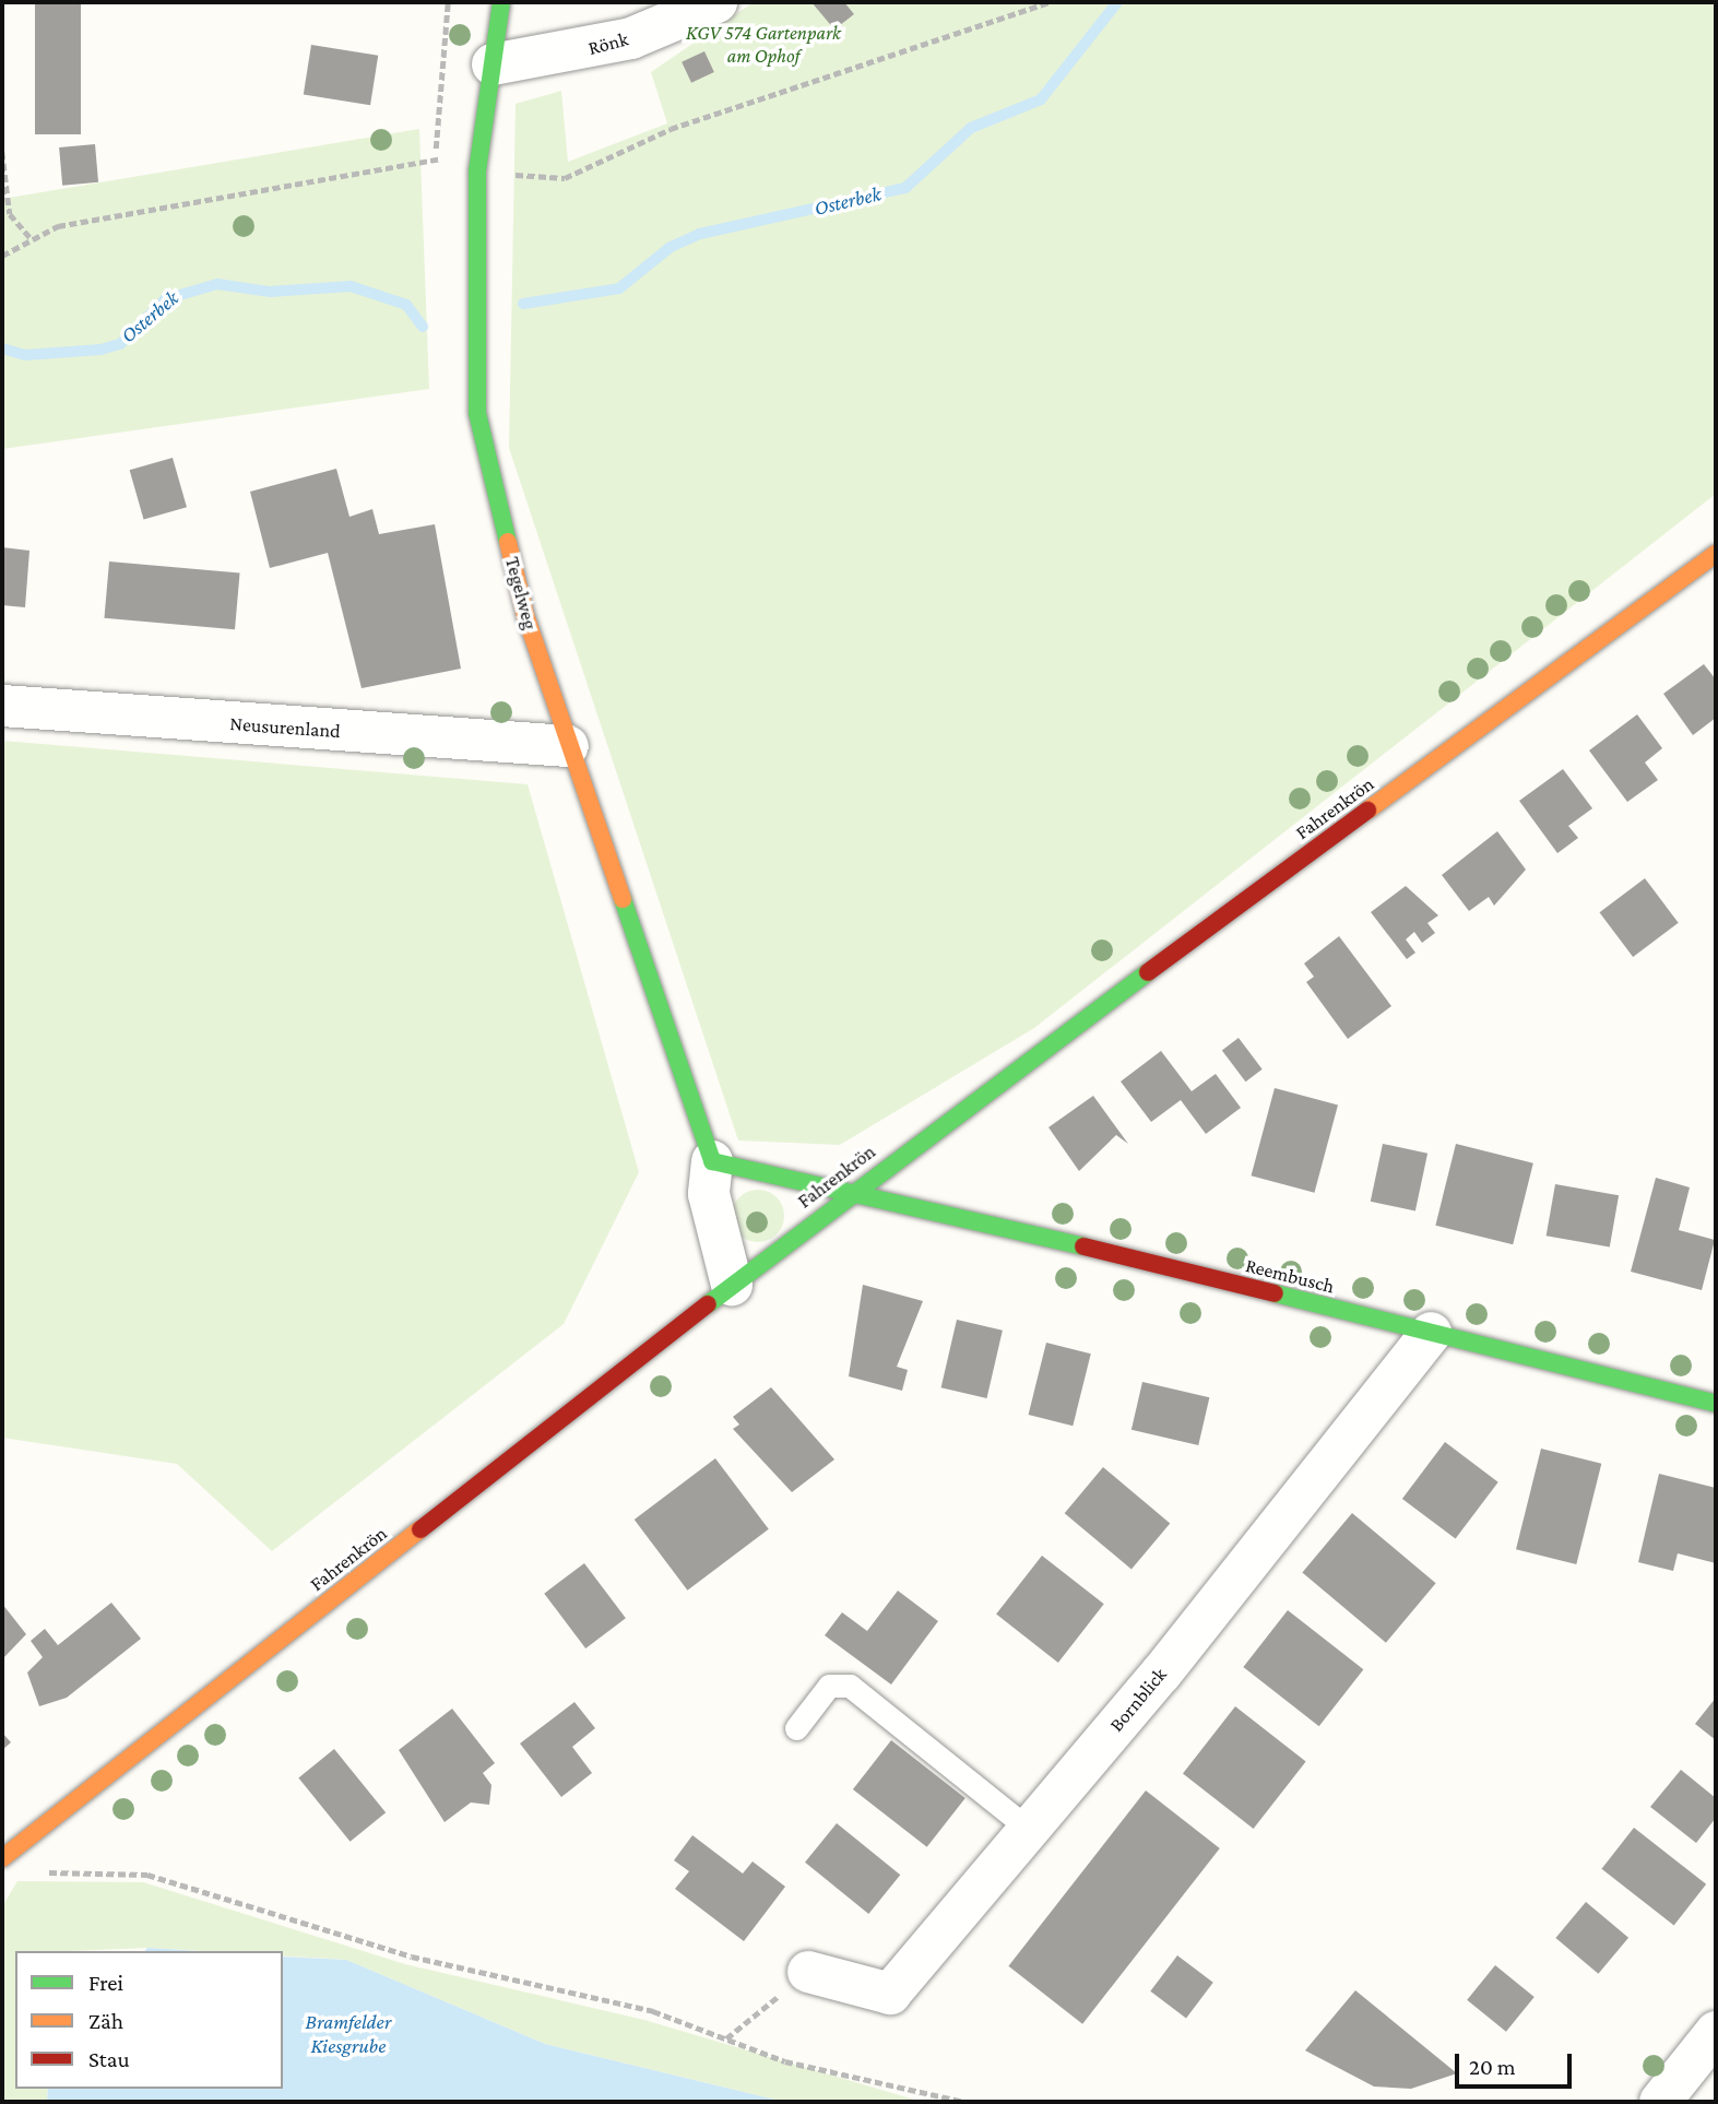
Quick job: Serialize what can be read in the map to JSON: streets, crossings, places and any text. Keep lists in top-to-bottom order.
{
  "streets": {
    "street": [
      "Rönk",
      "Tegelweg",
      "Neusurenland",
      "Fahrenkrön",
      "Reembusch",
      "Bornblick"
    ]
  },
  "crossings": [
    ["Rönk", "Tegelweg"],
    ["Tegelweg", "Neusurenland"],
    ["Tegelweg", "Fahrenkrön"],
    ["Fahrenkrön", "Reembusch"],
    ["Reembusch", "Bornblick"]
  ],
  "water": ["Osterbek", "Bramfelder Kiesgrube"],
  "parks": ["KGV 574 Gartenpark am Ophof"],
  "legend": ["Frei", "Zäh", "Stau"],
  "scale_bar": "20 m"
}
